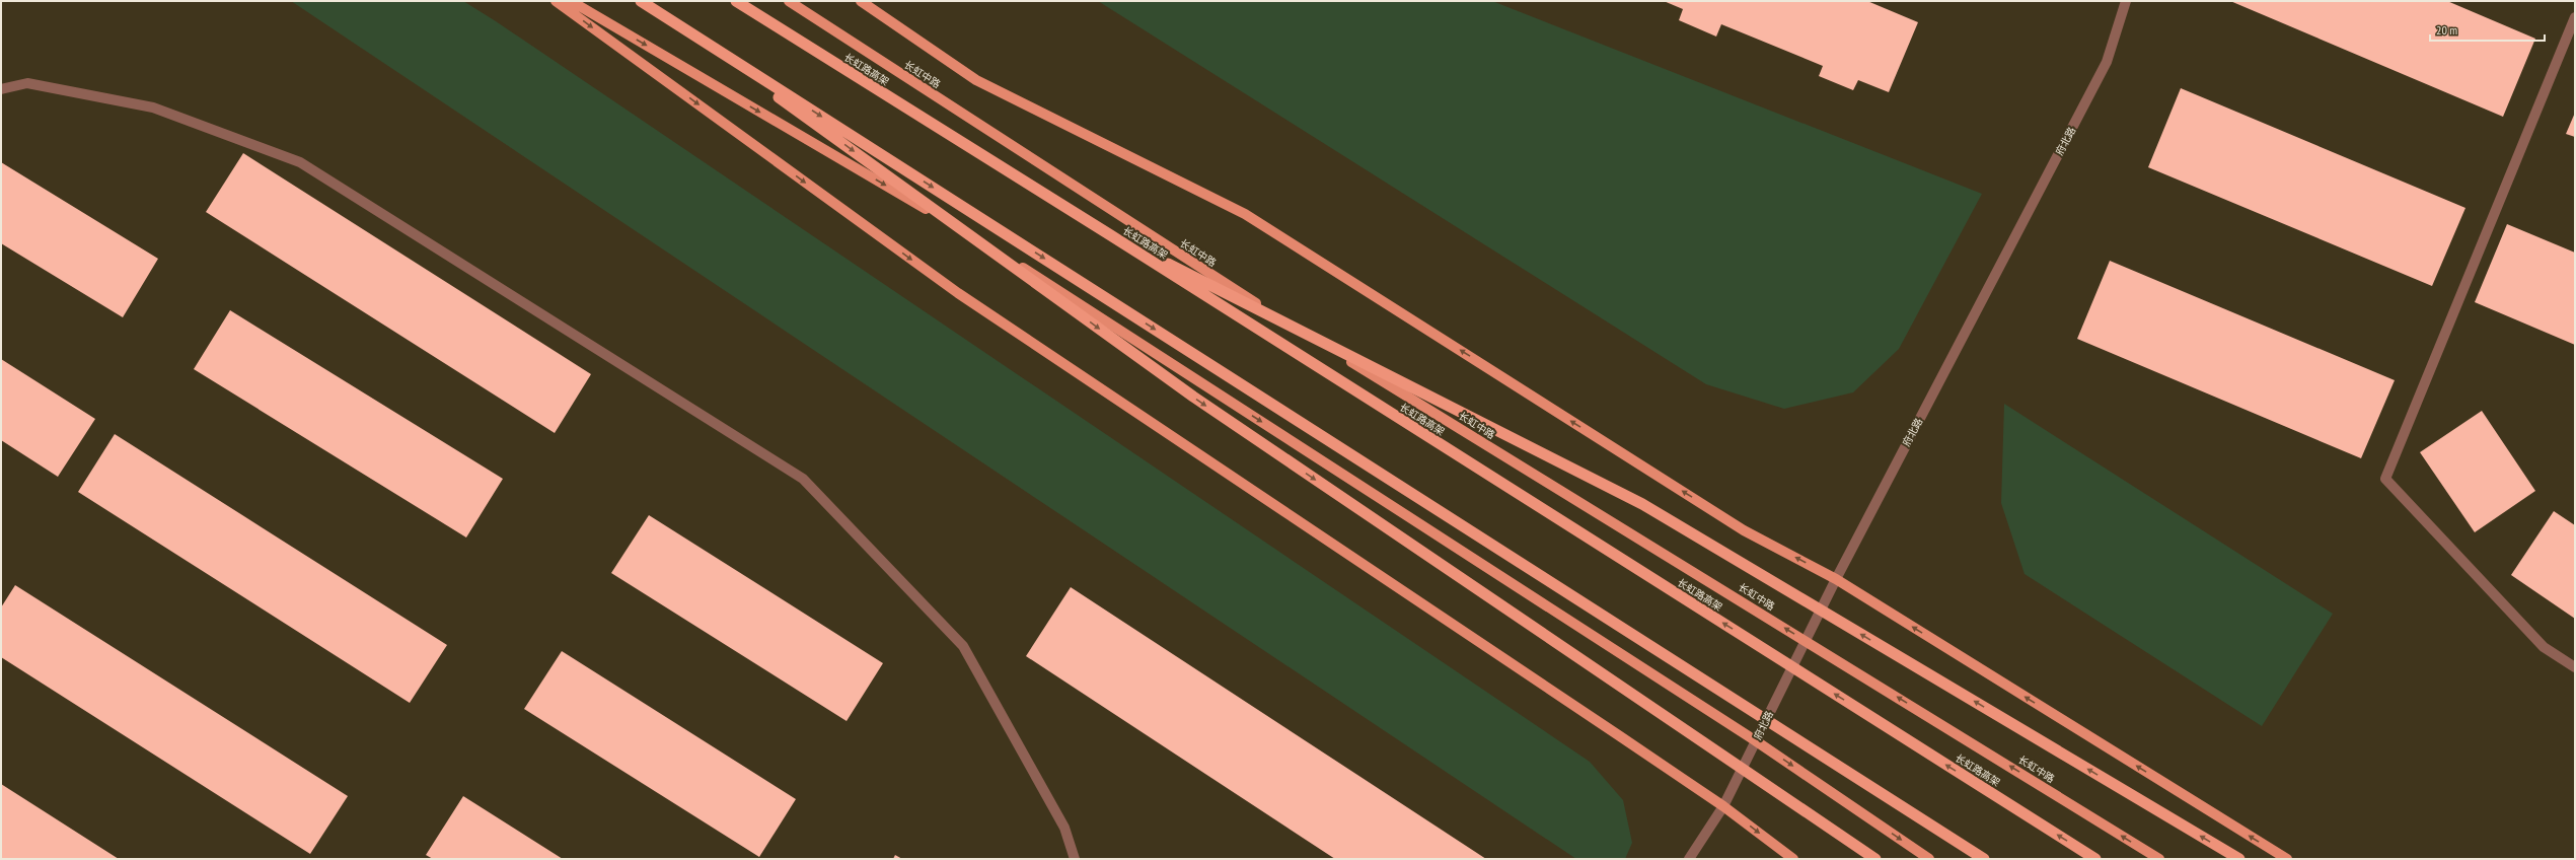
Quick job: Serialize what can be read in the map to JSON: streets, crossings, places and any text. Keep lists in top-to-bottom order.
{
  "streets": {
    "highway": ["长虹路高架"],
    "main road": ["长虹中路"],
    "street": ["府北路"]
  },
  "crossings": [
    ["长虹中路", "府北路"]
  ],
  "scale_bar": "20 m"
}
